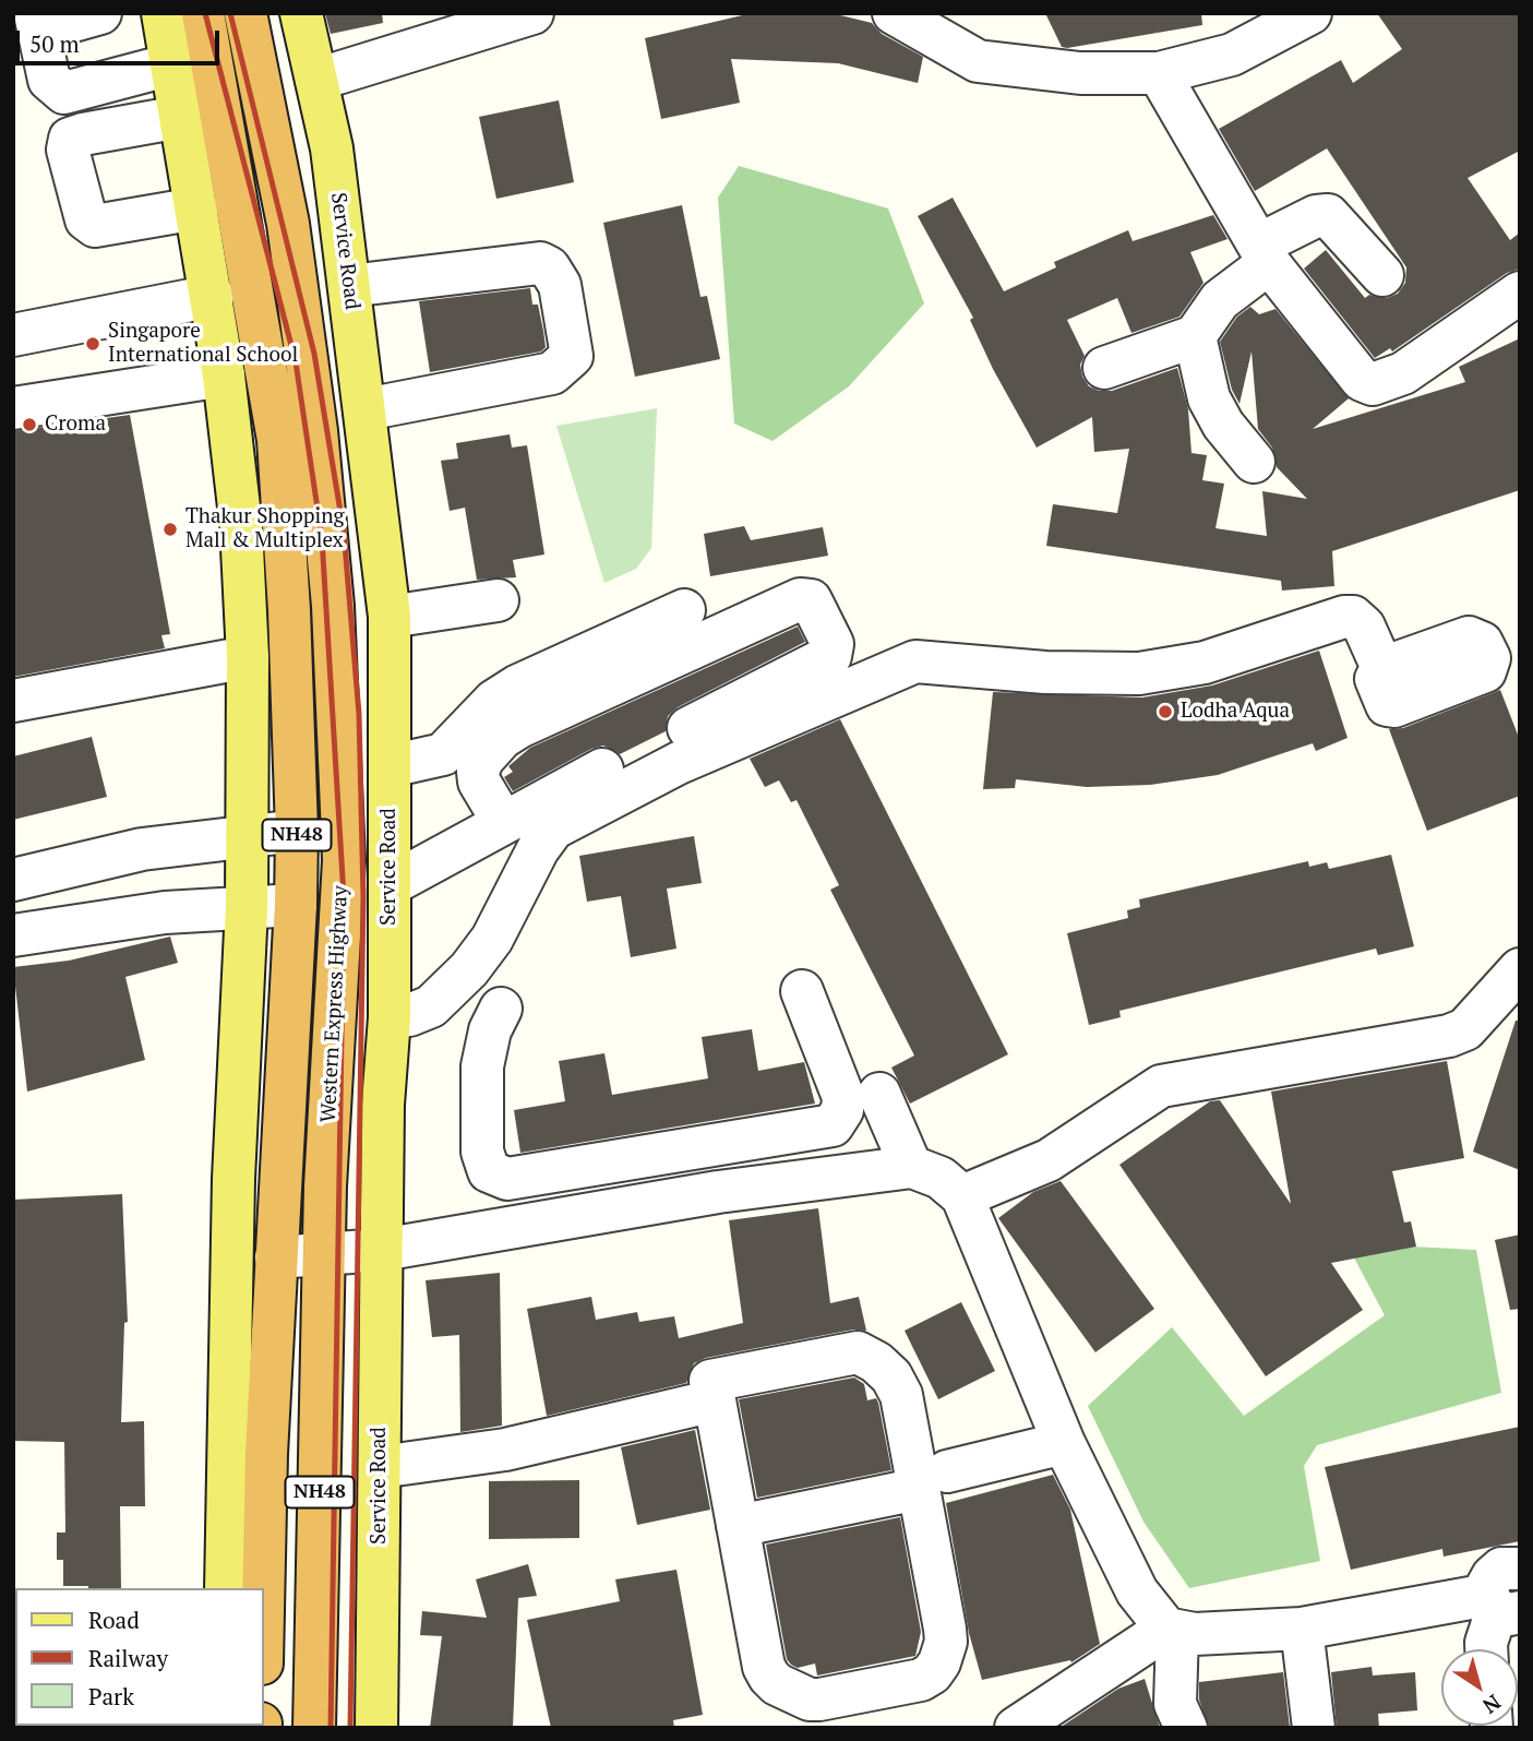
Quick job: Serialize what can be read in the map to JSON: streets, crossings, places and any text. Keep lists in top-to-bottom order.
{
  "streets": {
    "highway": ["NH48", "Western Express Highway"],
    "main road": ["Service Road"]
  },
  "places": [
    "Singapore International School",
    "Croma",
    "Thakur Shopping Mall & Multiplex",
    "Lodha Aqua"
  ],
  "legend": ["Road", "Railway", "Park"],
  "scale_bar": "50 m",
  "north": "bottom right"
}
